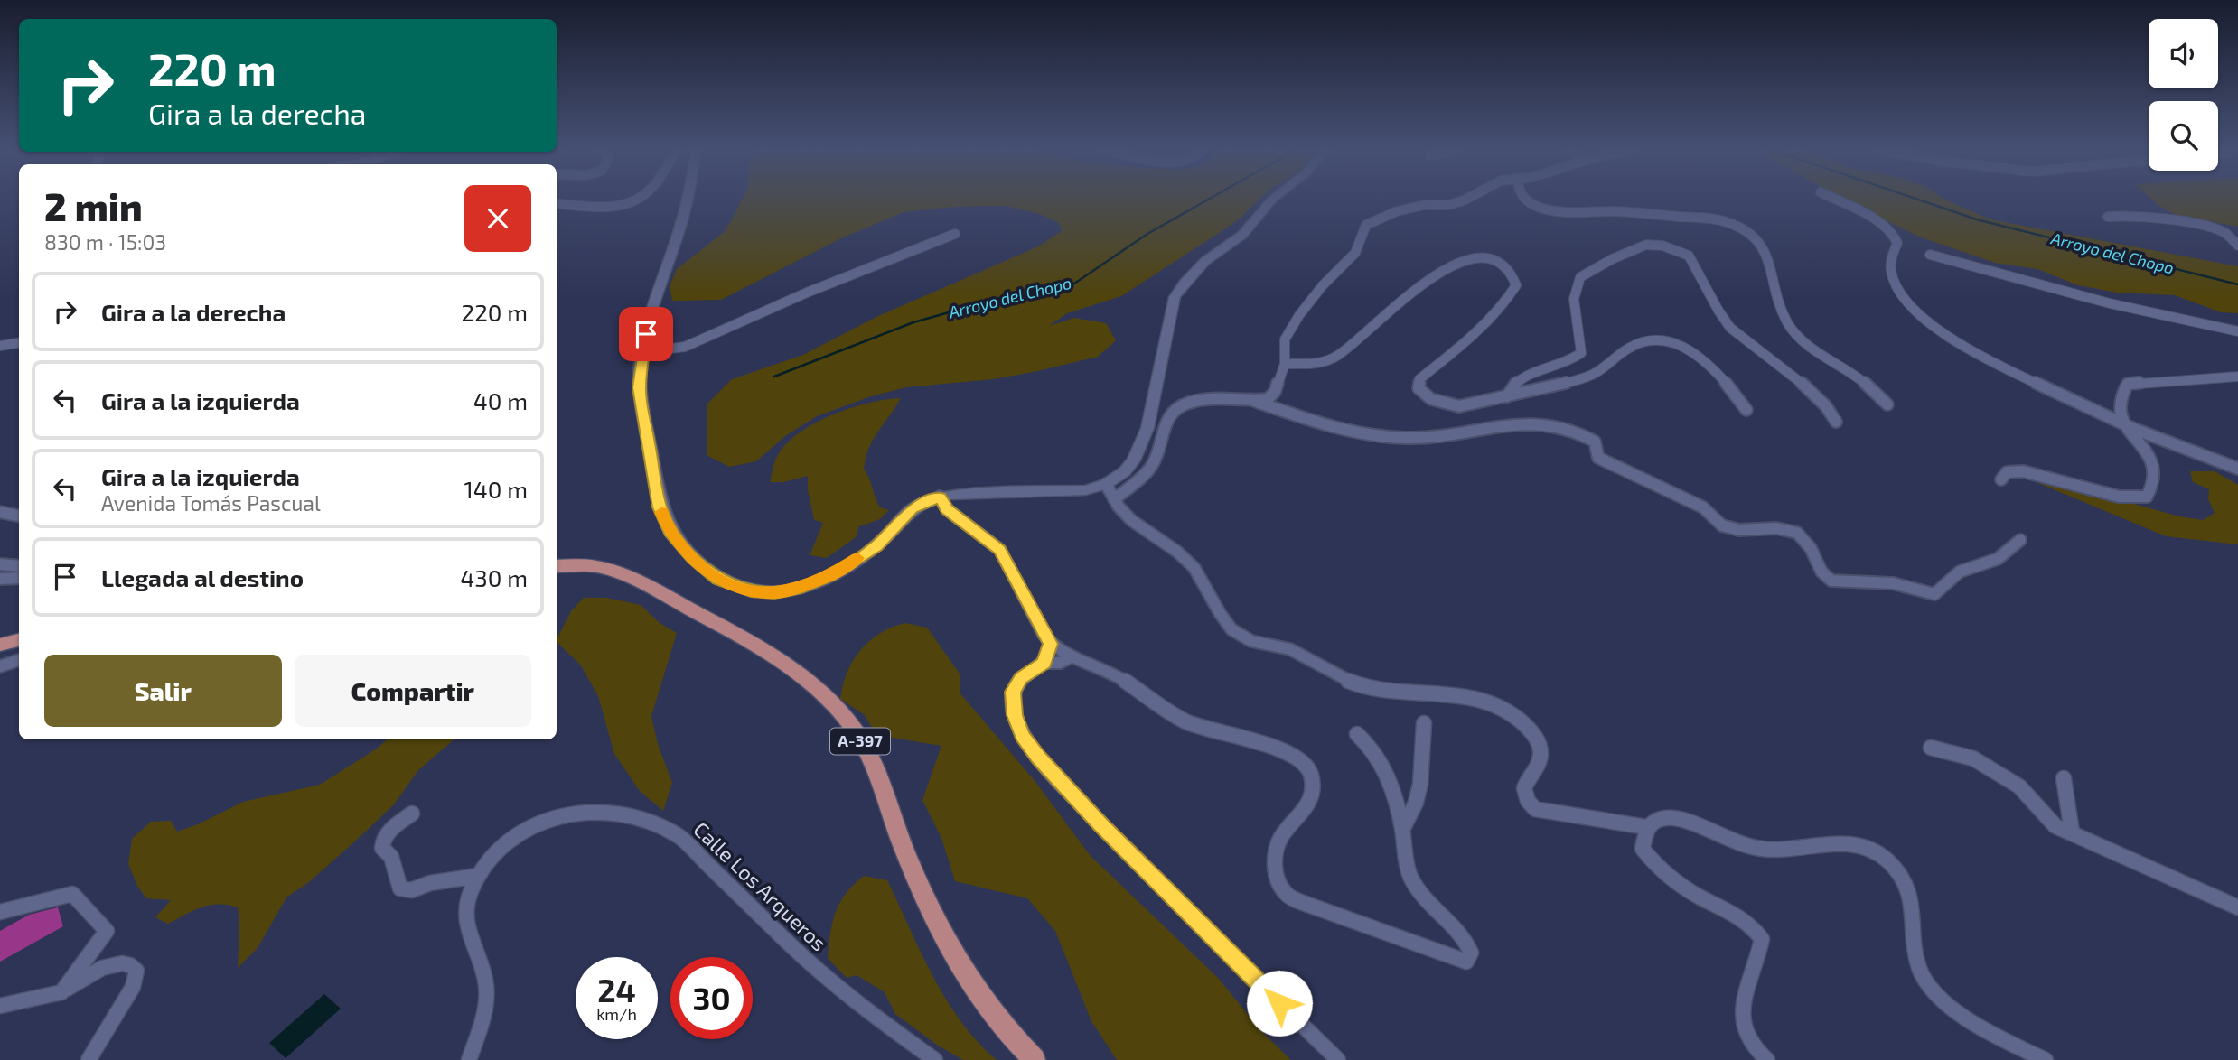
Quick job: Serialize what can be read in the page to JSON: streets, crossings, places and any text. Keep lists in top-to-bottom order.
{
  "streets": {
    "main road": ["A-397"],
    "street": ["Calle Los Arqueros"]
  },
  "water": ["Arroyo del Chopo"],
  "page": {
    "turn": ["220 m", "Gira a la derecha"],
    "heading": ["2 min", "830 m · 15:03"],
    "list": [
      {
        "name": "Gira a la derecha",
        "value": "220 m"
      },
      {
        "name": "Gira a la izquierda",
        "value": "40 m"
      },
      {
        "name": "Gira a la izquierda",
        "note": "Avenida Tomás Pascual",
        "value": "140 m"
      },
      {
        "name": "Llegada al destino",
        "value": "430 m"
      }
    ],
    "buttons": ["Salir", "Compartir"],
    "speed": "24 km/h",
    "limit": "30"
  }
}
